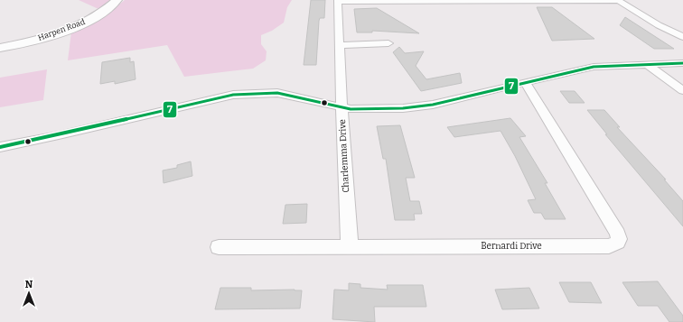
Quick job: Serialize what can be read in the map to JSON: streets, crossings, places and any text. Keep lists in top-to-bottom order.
{
  "streets": {
    "street": ["Harpen Road", "Charlemma Drive", "Bernardi Drive"]
  },
  "crossings": [
    ["Charlemma Drive", "Bernardi Drive"]
  ],
  "lines": ["transit line 7"],
  "north": "top"
}
